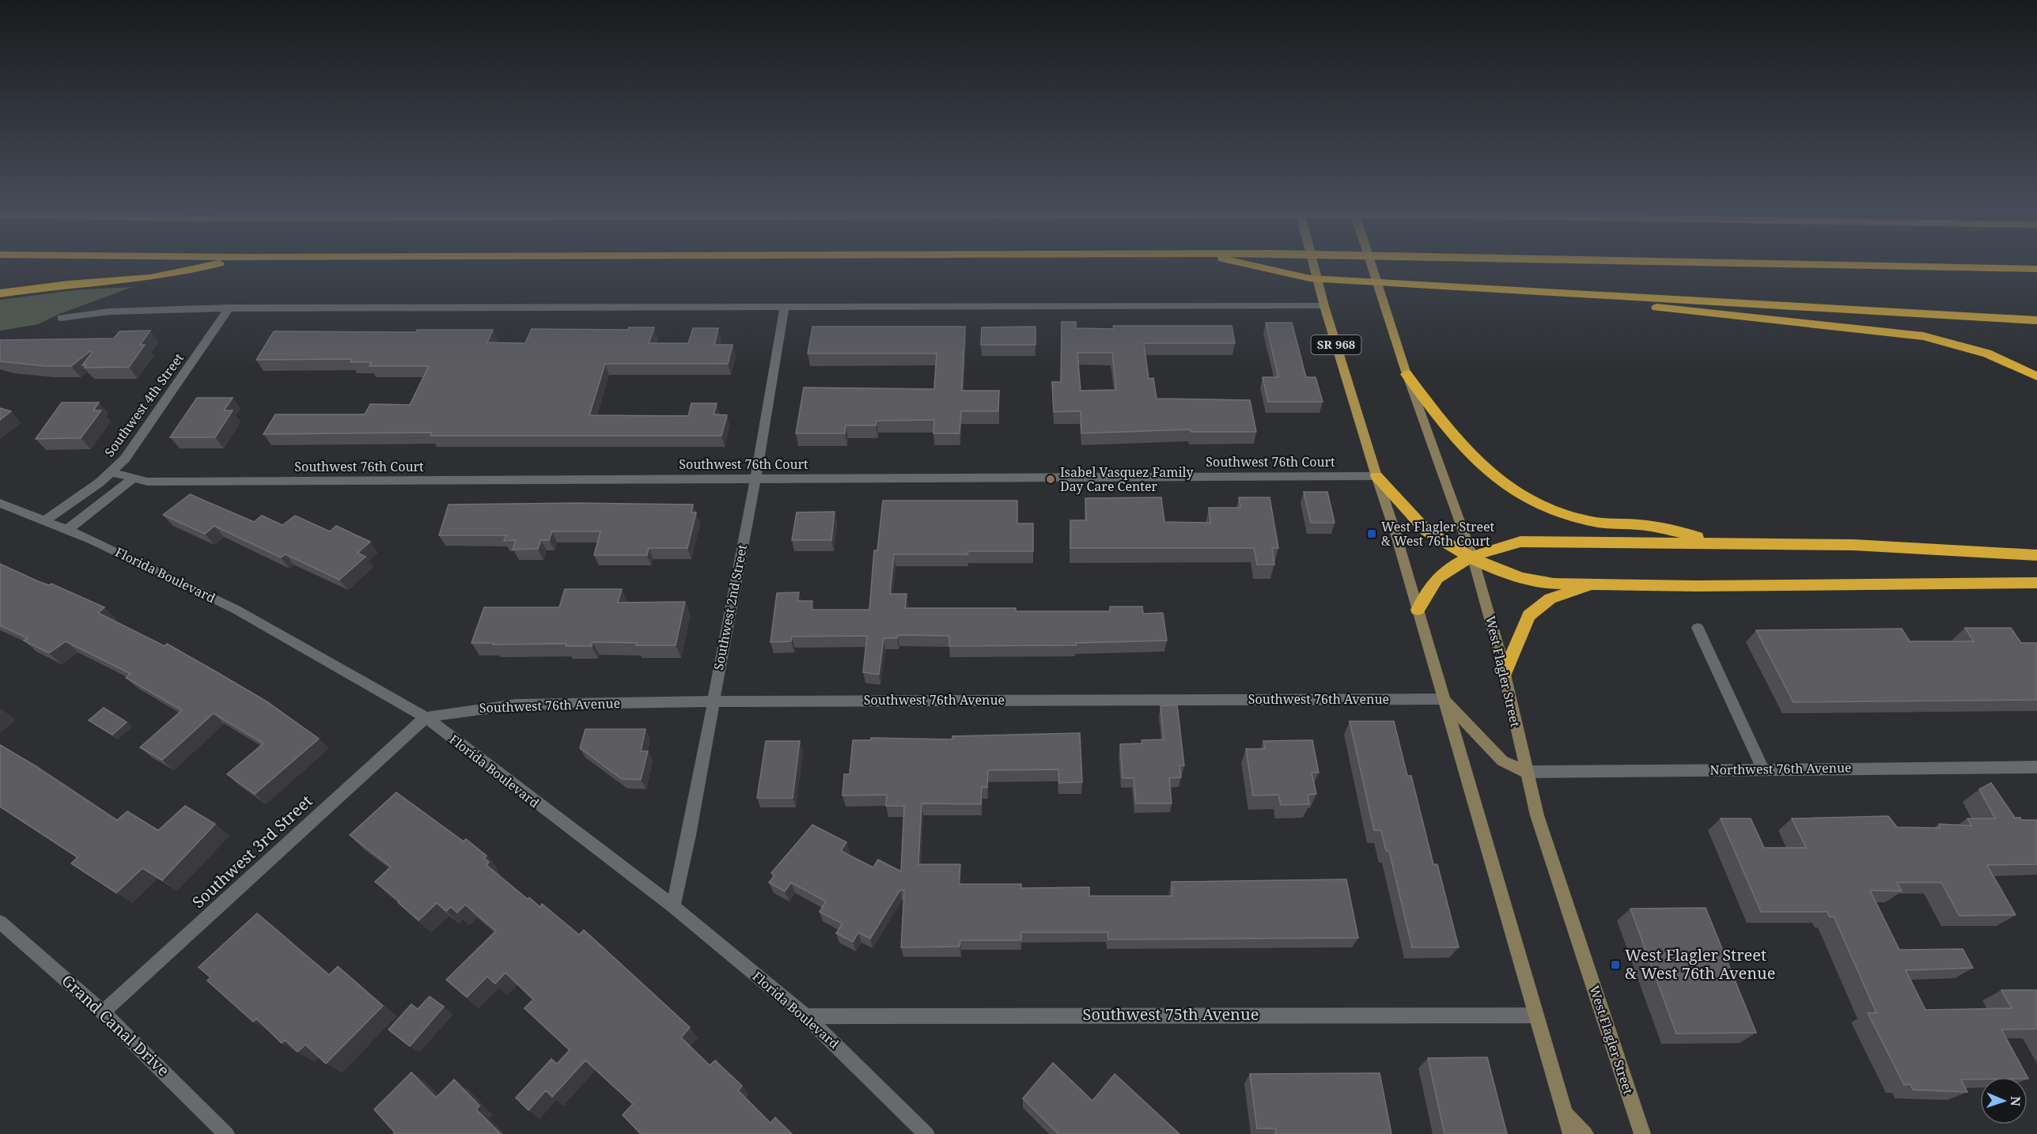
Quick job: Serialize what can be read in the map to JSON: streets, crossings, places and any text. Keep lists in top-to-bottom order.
{
  "streets": {
    "main road": ["SR 968", "West Flagler Street"],
    "street": [
      "Southwest 4th Street",
      "Southwest 76th Court",
      "Florida Boulevard",
      "Southwest 2nd Street",
      "Southwest 76th Avenue",
      "Northwest 76th Avenue",
      "Southwest 3rd Street",
      "Southwest 75th Avenue",
      "Grand Canal Drive"
    ]
  },
  "crossings": [
    ["SR 968", "Southwest 76th Court"],
    ["SR 968", "Southwest 76th Avenue"],
    ["SR 968", "Southwest 75th Avenue"],
    ["Southwest 4th Street", "Southwest 76th Court"],
    ["Southwest 4th Street", "Florida Boulevard"],
    ["Southwest 76th Court", "Southwest 2nd Street"],
    ["Florida Boulevard", "Southwest 2nd Street"],
    ["Florida Boulevard", "Southwest 76th Avenue"],
    ["Florida Boulevard", "Southwest 3rd Street"],
    ["Florida Boulevard", "Southwest 75th Avenue"],
    ["Southwest 2nd Street", "Southwest 76th Avenue"],
    ["West Flagler Street", "Northwest 76th Avenue"],
    ["Southwest 76th Avenue", "Southwest 3rd Street"],
    ["Southwest 3rd Street", "Grand Canal Drive"]
  ],
  "places": {
    "other": ["Isabel Vasquez Family Day Care Center"],
    "transit": ["West Flagler Street & West 76th Court", "West Flagler Street & West 76th Avenue"]
  },
  "north": "right"
}
